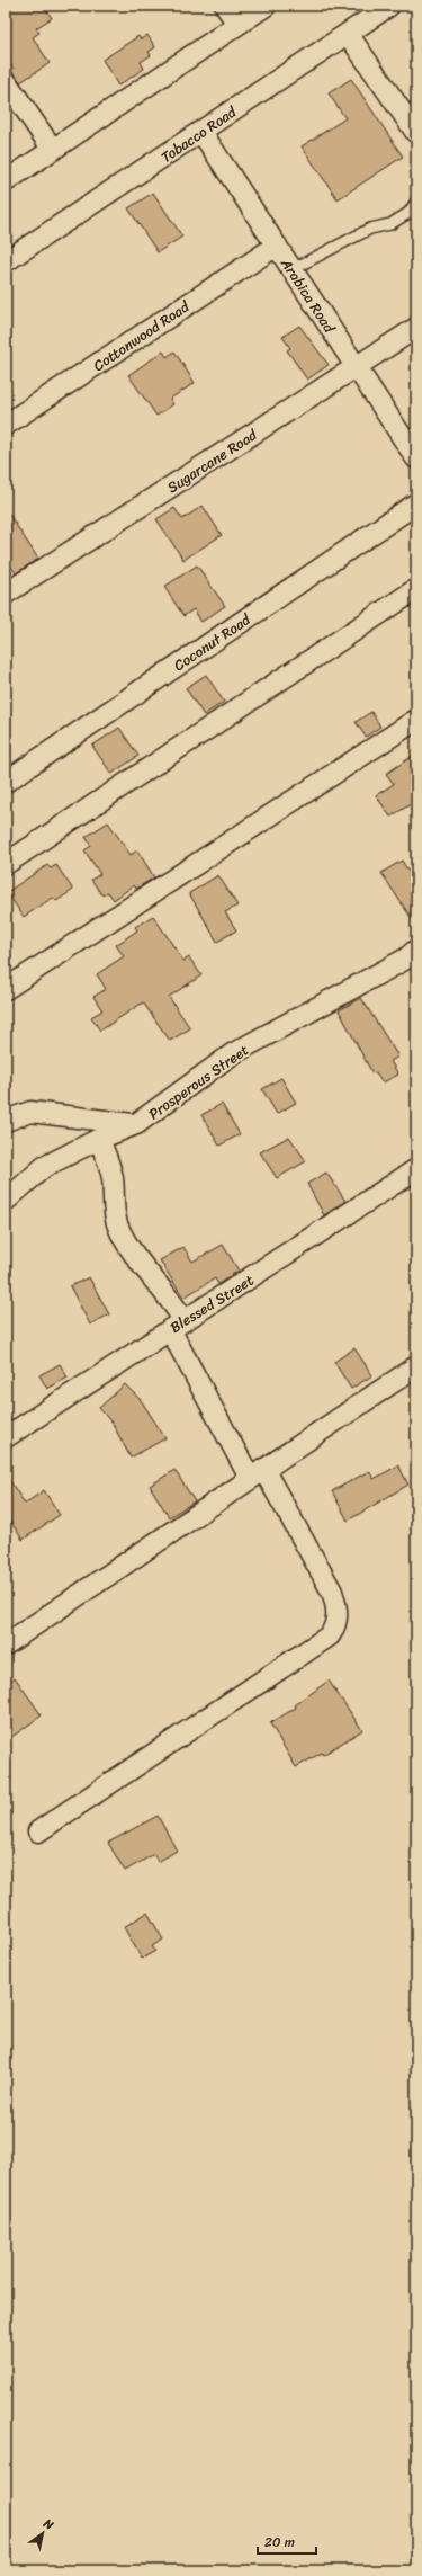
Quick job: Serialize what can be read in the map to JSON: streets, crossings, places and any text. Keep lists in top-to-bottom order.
{
  "streets": {
    "street": [
      "Tobacco Road",
      "Arabica Road",
      "Cottonwood Road",
      "Sugarcane Road",
      "Coconut Road",
      "Prosperous Street",
      "Blessed Street"
    ]
  },
  "crossings": [
    ["Tobacco Road", "Arabica Road"],
    ["Arabica Road", "Cottonwood Road"],
    ["Arabica Road", "Sugarcane Road"]
  ],
  "scale_bar": "20 m",
  "north": "top right"
}
